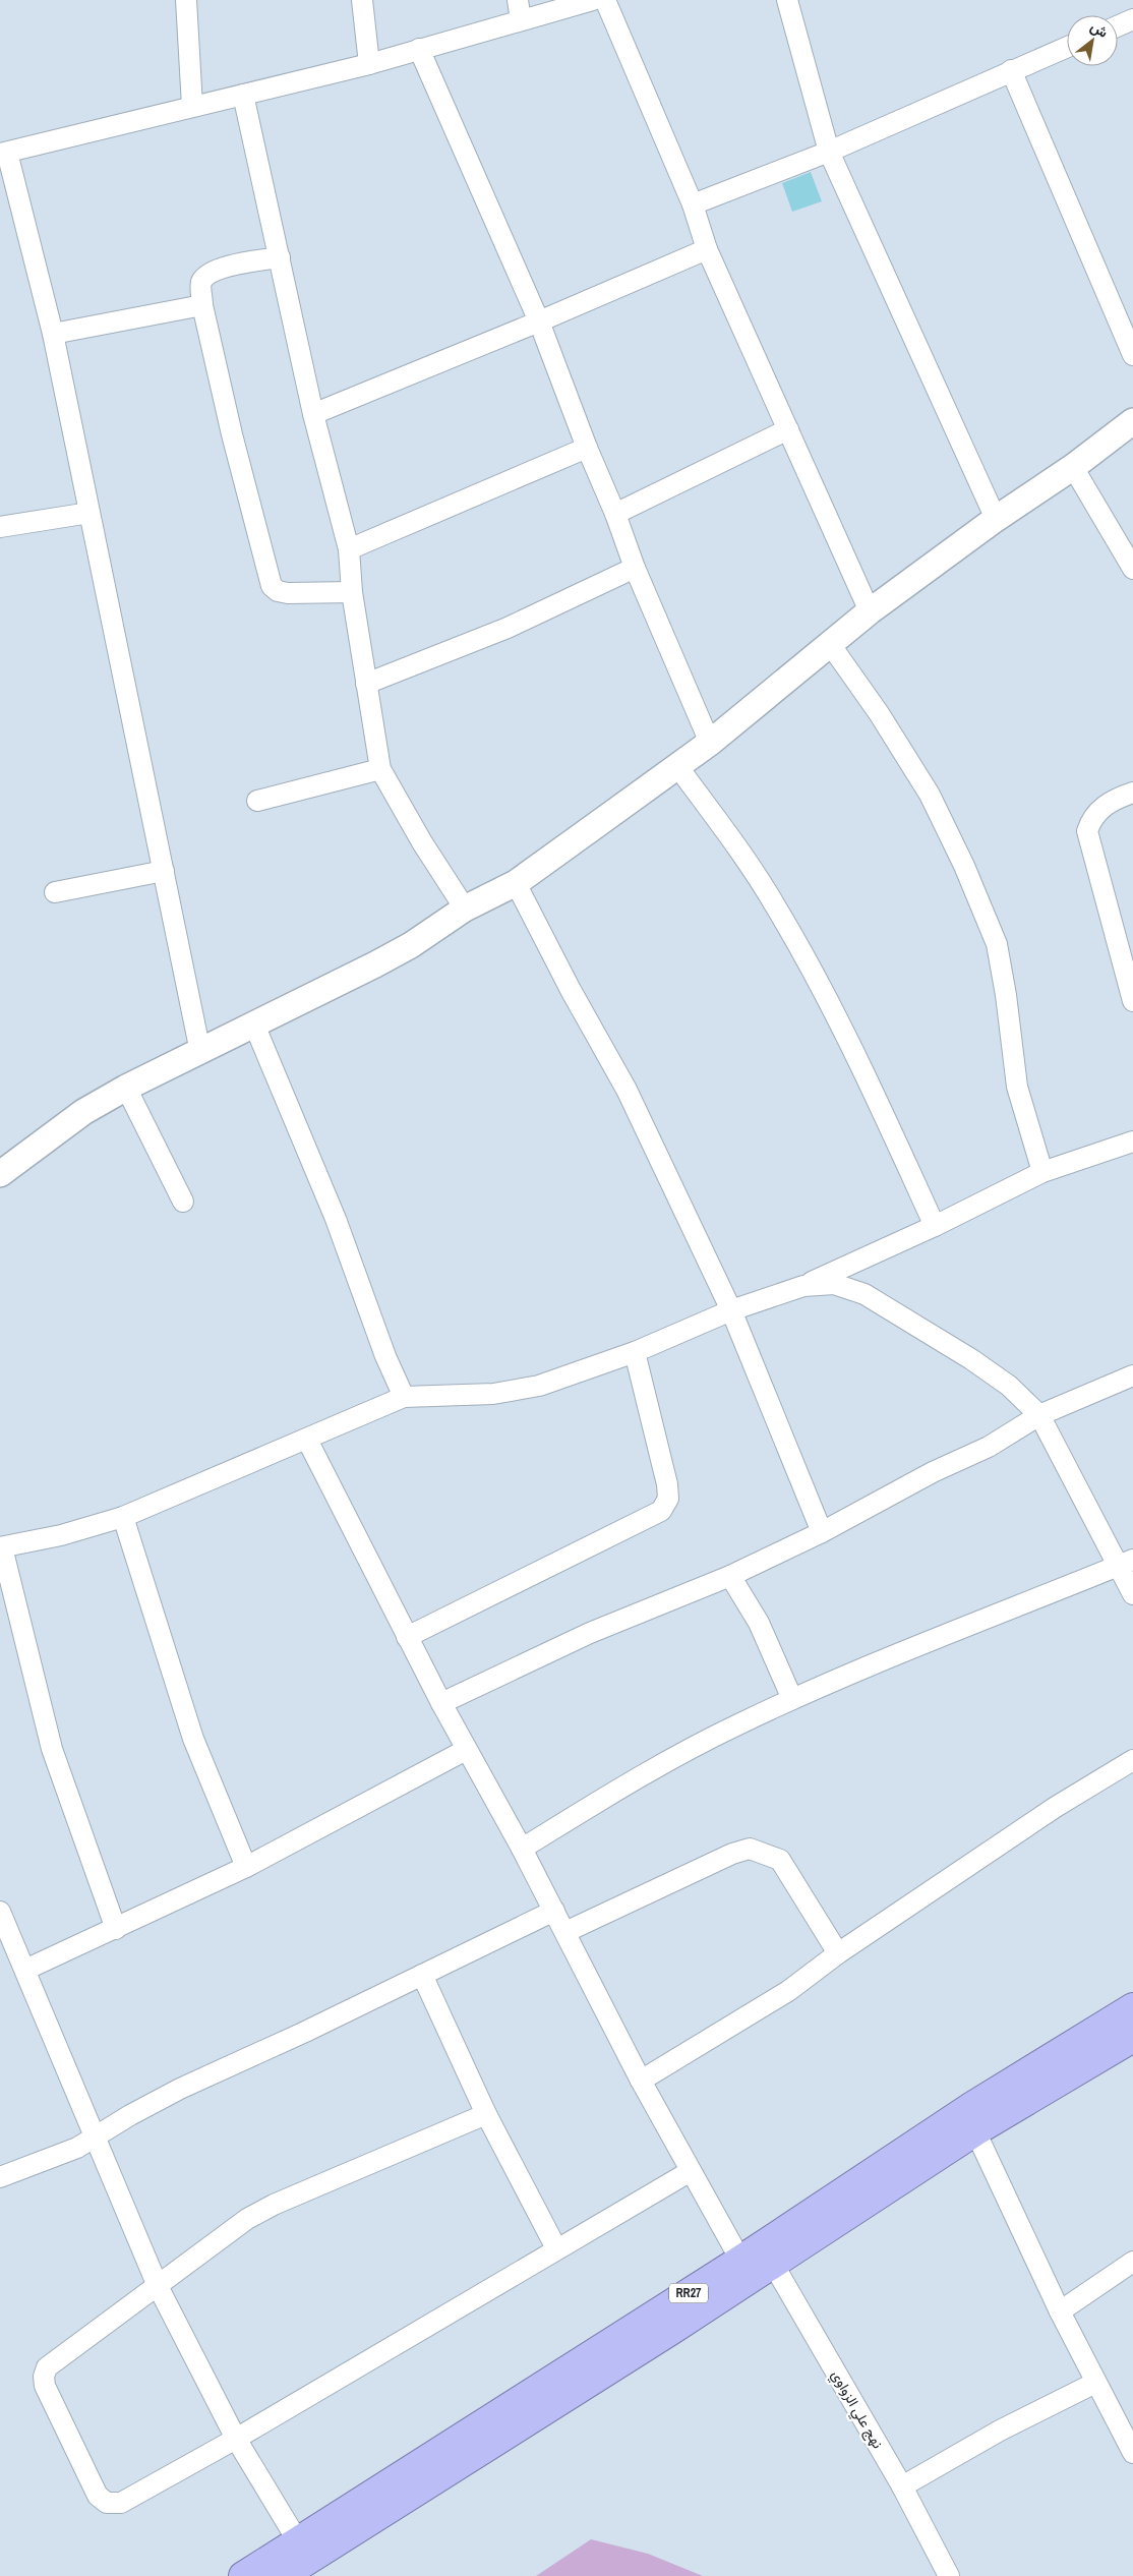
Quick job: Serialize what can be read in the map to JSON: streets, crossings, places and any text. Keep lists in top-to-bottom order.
{
  "streets": {
    "highway": ["RR27"],
    "street": ["نهج علي الزواوي"]
  },
  "crossings": [
    ["RR27", "نهج علي الزواوي"]
  ],
  "north": "top right"
}
